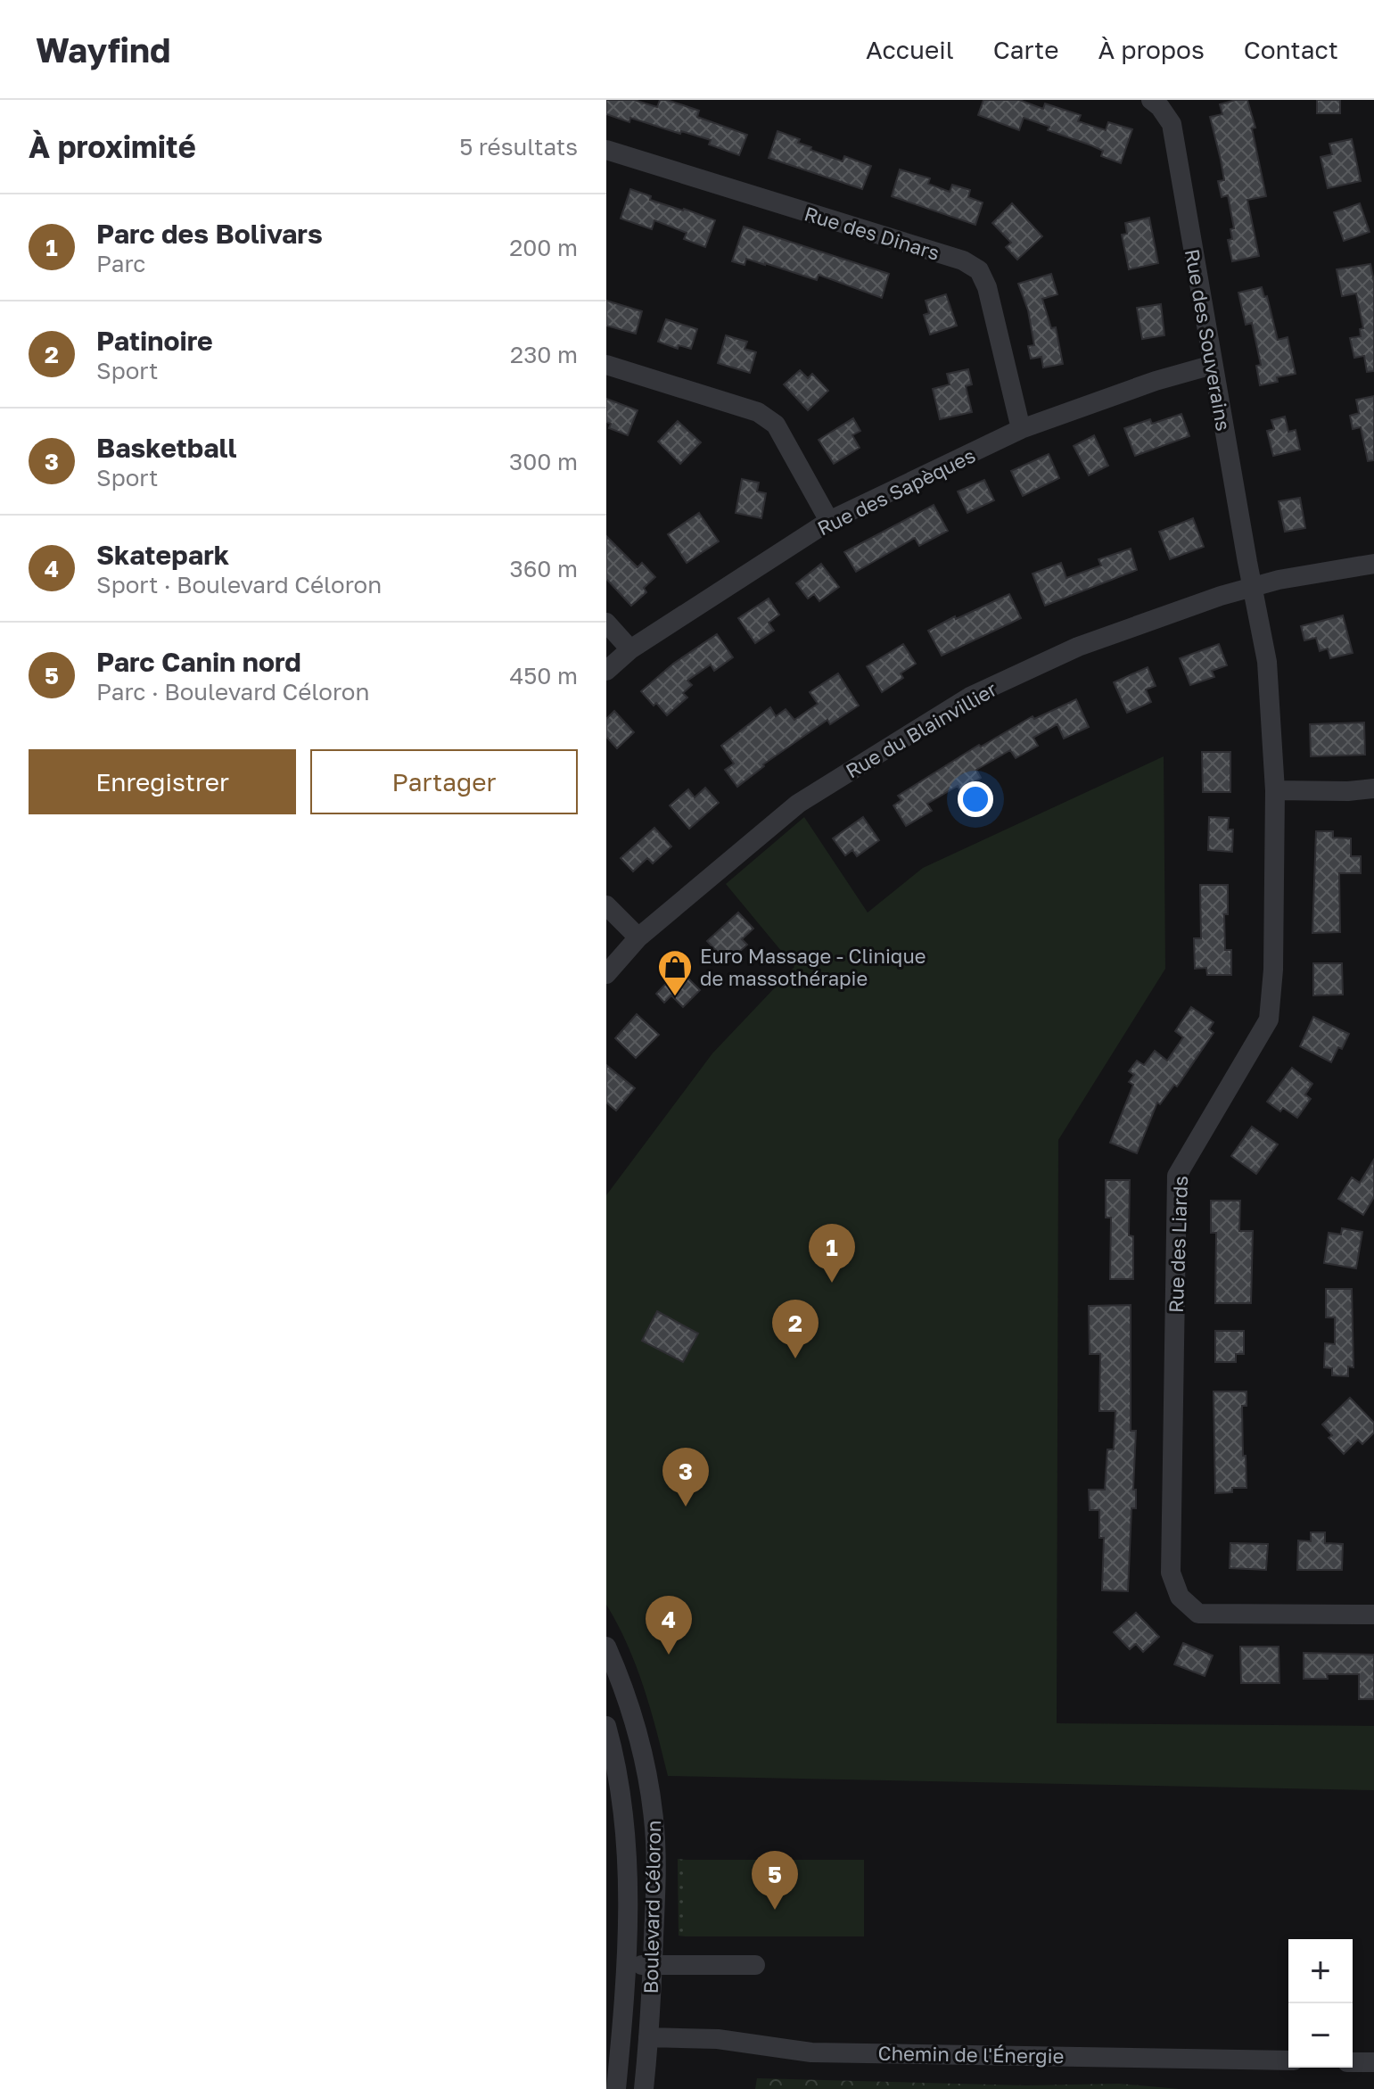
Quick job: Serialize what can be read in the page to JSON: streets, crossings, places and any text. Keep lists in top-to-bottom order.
{
  "streets": {
    "street": [
      "Rue des Dinars",
      "Rue des Souverains",
      "Rue des Sapèques",
      "Rue du Blainvillier",
      "Rue des Liards",
      "Boulevard Céloron",
      "Chemin de l'Énergie"
    ]
  },
  "crossings": [
    ["Rue des Dinars", "Rue des Sapèques"],
    ["Rue des Souverains", "Rue des Sapèques"],
    ["Rue des Souverains", "Rue du Blainvillier"],
    ["Rue des Souverains", "Rue des Liards"],
    ["Rue du Blainvillier", "Rue des Liards"],
    ["Boulevard Céloron", "Chemin de l'Énergie"]
  ],
  "places": {
    "shop": ["Euro Massage - Clinique de massothérapie"]
  },
  "page": {
    "header": "Wayfind",
    "nav": [
      "Accueil",
      "Carte",
      "À propos",
      "Contact"
    ],
    "heading": ["À proximité", "5 résultats"],
    "list": [
      {
        "mark": "1",
        "name": "Parc des Bolivars",
        "note": "Parc",
        "value": "200 m"
      },
      {
        "mark": "2",
        "name": "Patinoire",
        "note": "Sport",
        "value": "230 m"
      },
      {
        "mark": "3",
        "name": "Basketball",
        "note": "Sport",
        "value": "300 m"
      },
      {
        "mark": "4",
        "name": "Skatepark",
        "note": "Sport · Boulevard Céloron",
        "value": "360 m"
      },
      {
        "mark": "5",
        "name": "Parc Canin nord",
        "note": "Parc · Boulevard Céloron",
        "value": "450 m"
      }
    ],
    "buttons": ["Enregistrer", "Partager"],
    "pins": [
      "1",
      "2",
      "3",
      "4",
      "5"
    ],
    "map_buttons": ["+", "−"]
  }
}
